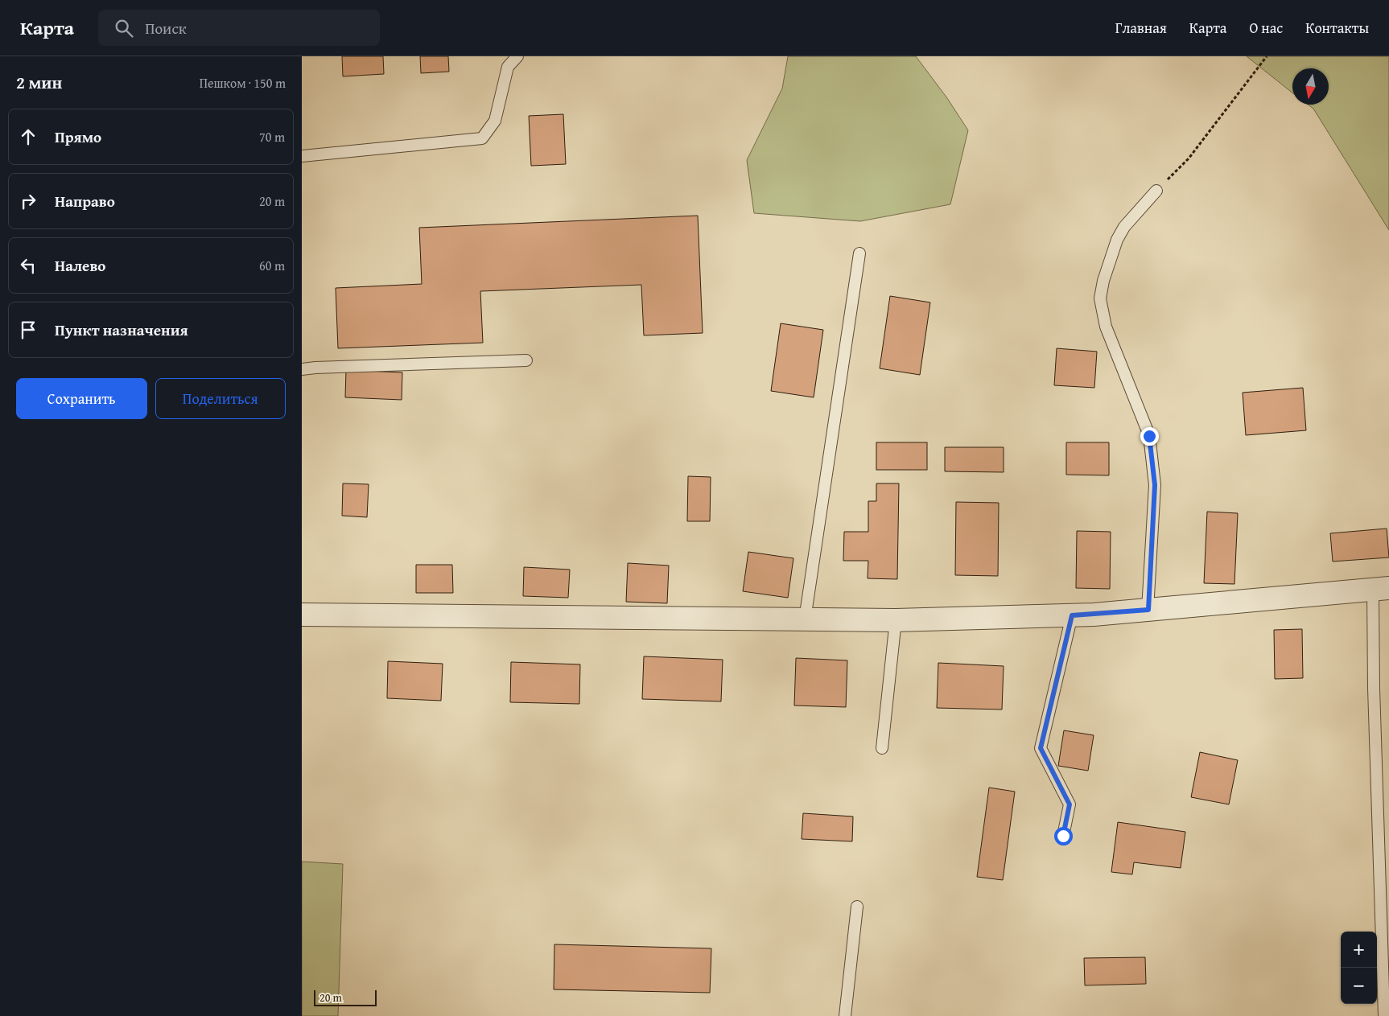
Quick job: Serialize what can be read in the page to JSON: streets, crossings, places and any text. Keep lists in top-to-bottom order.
{
  "scale_bar": "20 m",
  "north": "bottom",
  "page": {
    "header": "Карта",
    "search": "Поиск",
    "nav": [
      "Главная",
      "Карта",
      "О нас",
      "Контакты"
    ],
    "heading": ["2 мин", "Пешком · 150 m"],
    "list": [
      ["Прямо", "70 m"],
      ["Направо", "20 m"],
      ["Налево", "60 m"],
      "Пункт назначения"
    ],
    "buttons": ["Сохранить", "Поделиться"],
    "map_buttons": ["+", "−"],
    "scale": "20 m"
  }
}
